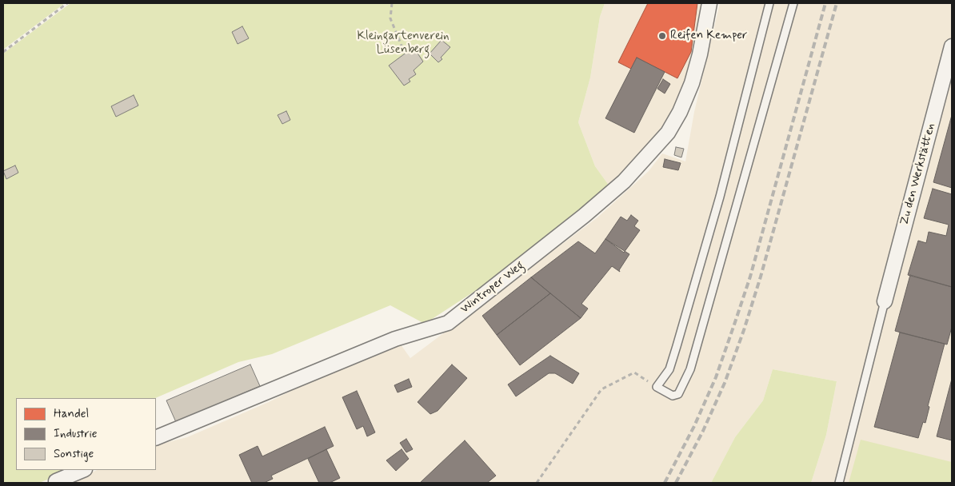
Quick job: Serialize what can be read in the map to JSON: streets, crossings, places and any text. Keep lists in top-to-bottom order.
{
  "streets": {
    "street": ["Zu den Werkstätten", "Wintroper Weg"]
  },
  "parks": ["Kleingartenverein Lüsenberg"],
  "places": ["Reifen Kemper"],
  "legend": ["Handel", "Industrie", "Sonstige"]
}
